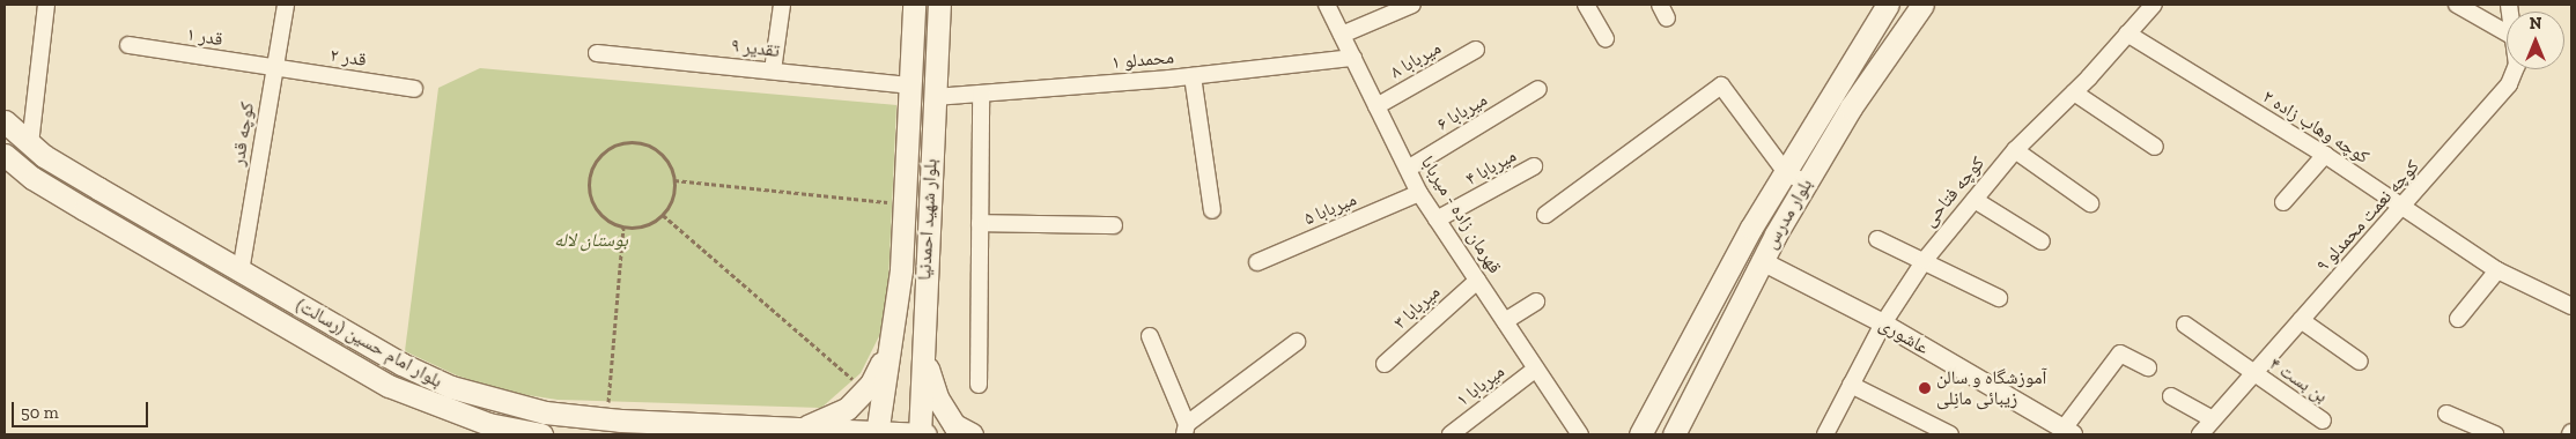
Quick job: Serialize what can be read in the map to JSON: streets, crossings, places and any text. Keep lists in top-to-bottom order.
{
  "streets": {
    "main road": ["بلوار مدرس", "بلوار شهید احمدنیا", "بلوار امام حسین (رسالت)"],
    "street": [
      "قدر ۱",
      "۹ تقدیر",
      "قدر ۲",
      "محمدلو ۱",
      "میربابا ۸",
      "میربابا ۶",
      "کوچه وهاب زاده ۲",
      "کوچه قدر",
      "میربابا ۴",
      "کوچه فتاحی",
      "میربابا ۵",
      "قهرمان زاده - میربابا",
      "کوچه نعمت محمدلو ۹",
      "میربابا ۳",
      "عاشوری",
      "۴ بن بست",
      "میربابا ۱"
    ]
  },
  "crossings": [
    ["قدر ۱", "قدر ۲"],
    ["قدر ۱", "کوچه قدر"],
    ["۹ تقدیر", "بلوار شهید احمدنیا"],
    ["قدر ۲", "کوچه قدر"],
    ["محمدلو ۱", "قهرمان زاده - میربابا"],
    ["محمدلو ۱", "بلوار شهید احمدنیا"],
    ["میربابا ۸", "قهرمان زاده - میربابا"],
    ["میربابا ۶", "قهرمان زاده - میربابا"],
    ["کوچه وهاب زاده ۲", "کوچه فتاحی"],
    ["کوچه وهاب زاده ۲", "کوچه نعمت محمدلو ۹"],
    ["کوچه قدر", "بلوار امام حسین (رسالت)"],
    ["میربابا ۴", "قهرمان زاده - میربابا"],
    ["کوچه فتاحی", "عاشوری"],
    ["میربابا ۵", "قهرمان زاده - میربابا"],
    ["بلوار مدرس", "عاشوری"],
    ["قهرمان زاده - میربابا", "میربابا ۳"],
    ["قهرمان زاده - میربابا", "میربابا ۱"],
    ["کوچه نعمت محمدلو ۹", "۴ بن بست"],
    ["بلوار شهید احمدنیا", "بلوار امام حسین (رسالت)"]
  ],
  "parks": ["بوستان لاله"],
  "places": ["آموزشگاه و سالن زیبائی مانِلی"],
  "scale_bar": "50 m",
  "north": "top"
}
